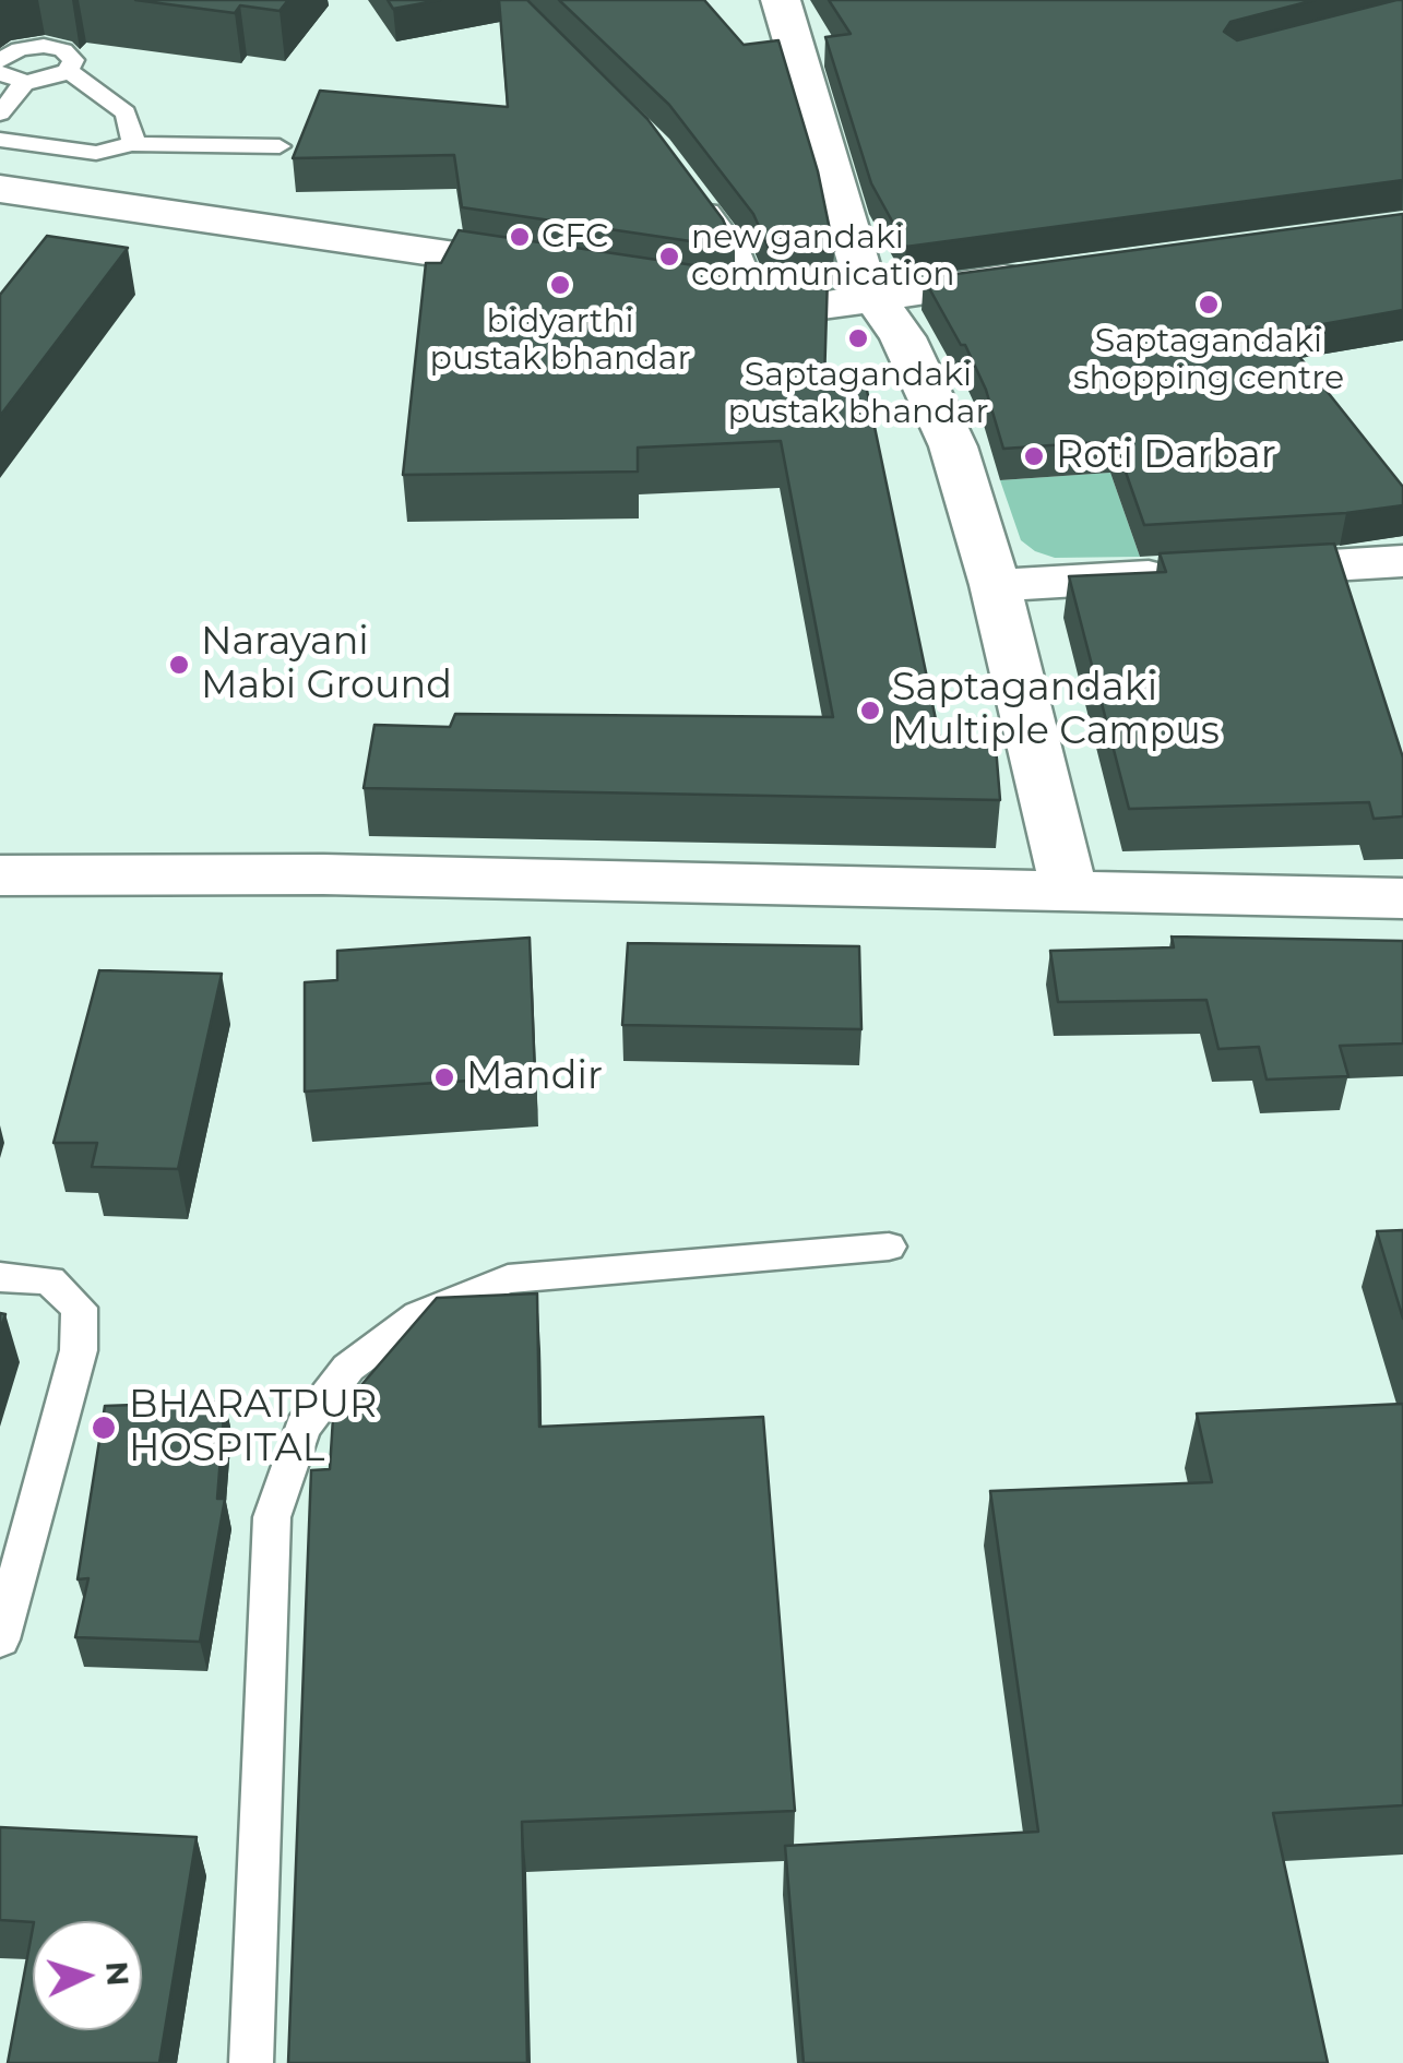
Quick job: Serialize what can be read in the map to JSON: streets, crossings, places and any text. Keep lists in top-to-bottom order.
{
  "places": [
    "CFC",
    "new gandaki communication",
    "bidyarthi pustak bhandar",
    "Saptagandaki shopping centre",
    "Saptagandaki pustak bhandar",
    "Roti Darbar",
    "Narayani Mabi Ground",
    "Saptagandaki Multiple Campus",
    "Mandir",
    "BHARATPUR HOSPITAL"
  ],
  "north": "right"
}
